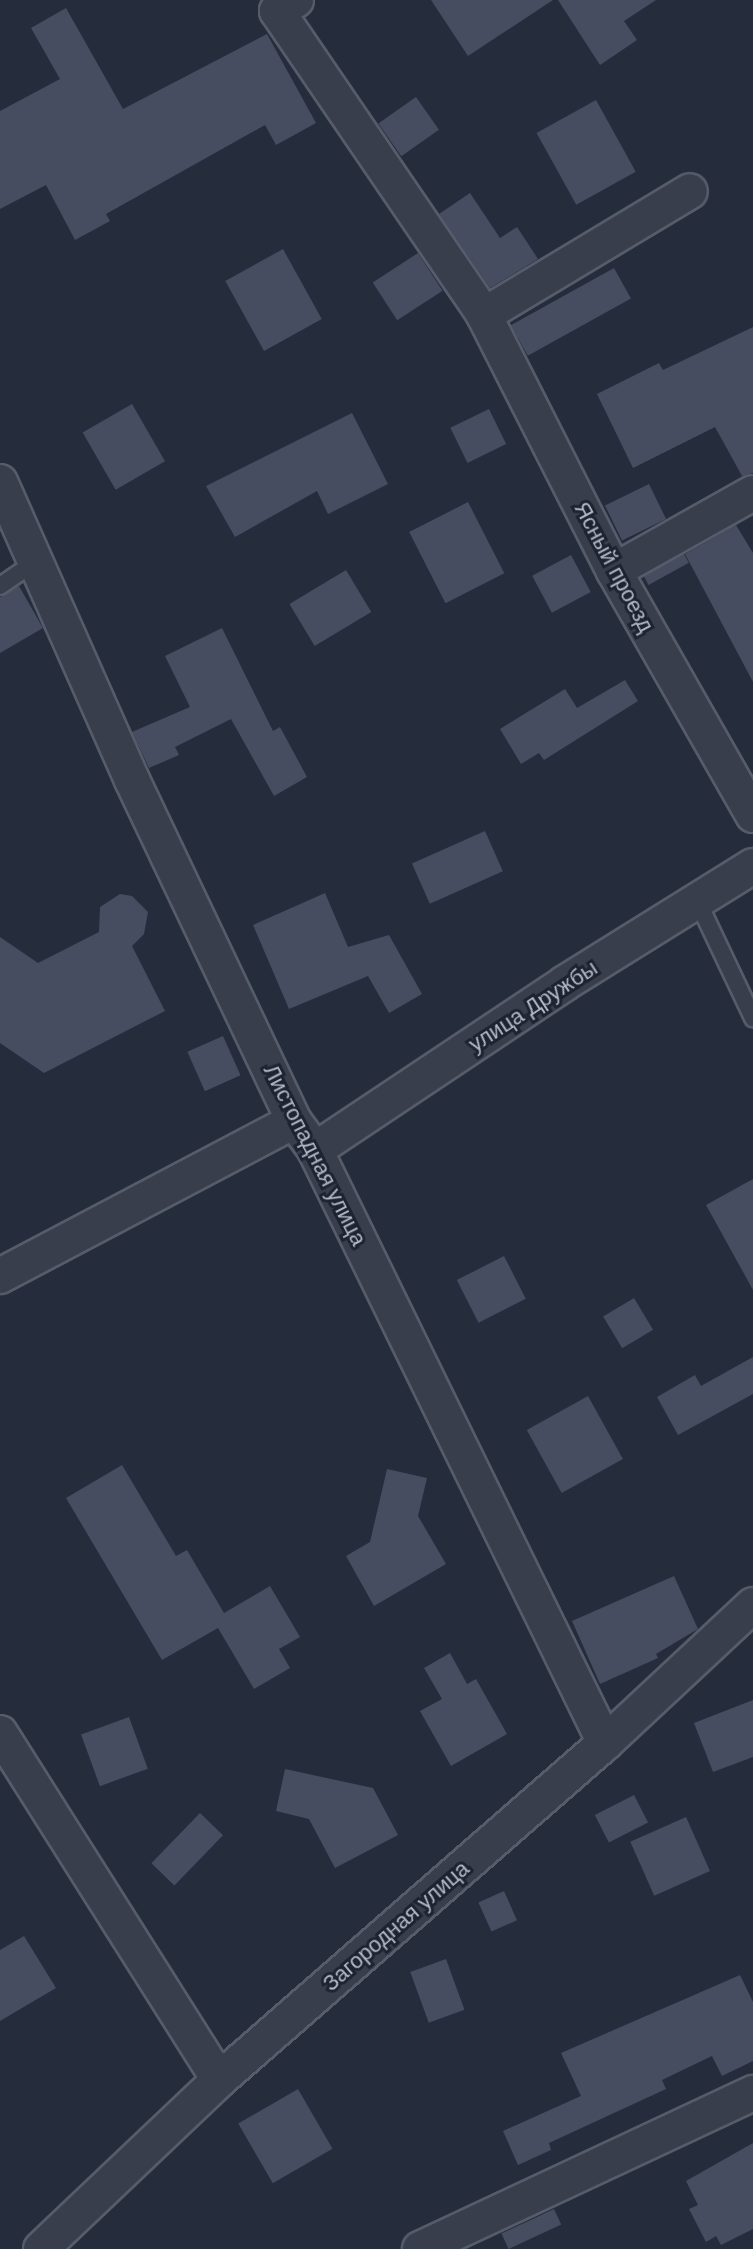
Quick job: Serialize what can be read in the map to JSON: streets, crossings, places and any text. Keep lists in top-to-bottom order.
{
  "streets": {
    "street": [
      "Ясный проезд",
      "улица Дружбы",
      "Листопадная улица",
      "Загородная улица"
    ]
  },
  "crossings": [
    ["улица Дружбы", "Листопадная улица"],
    ["Листопадная улица", "Загородная улица"]
  ]
}
